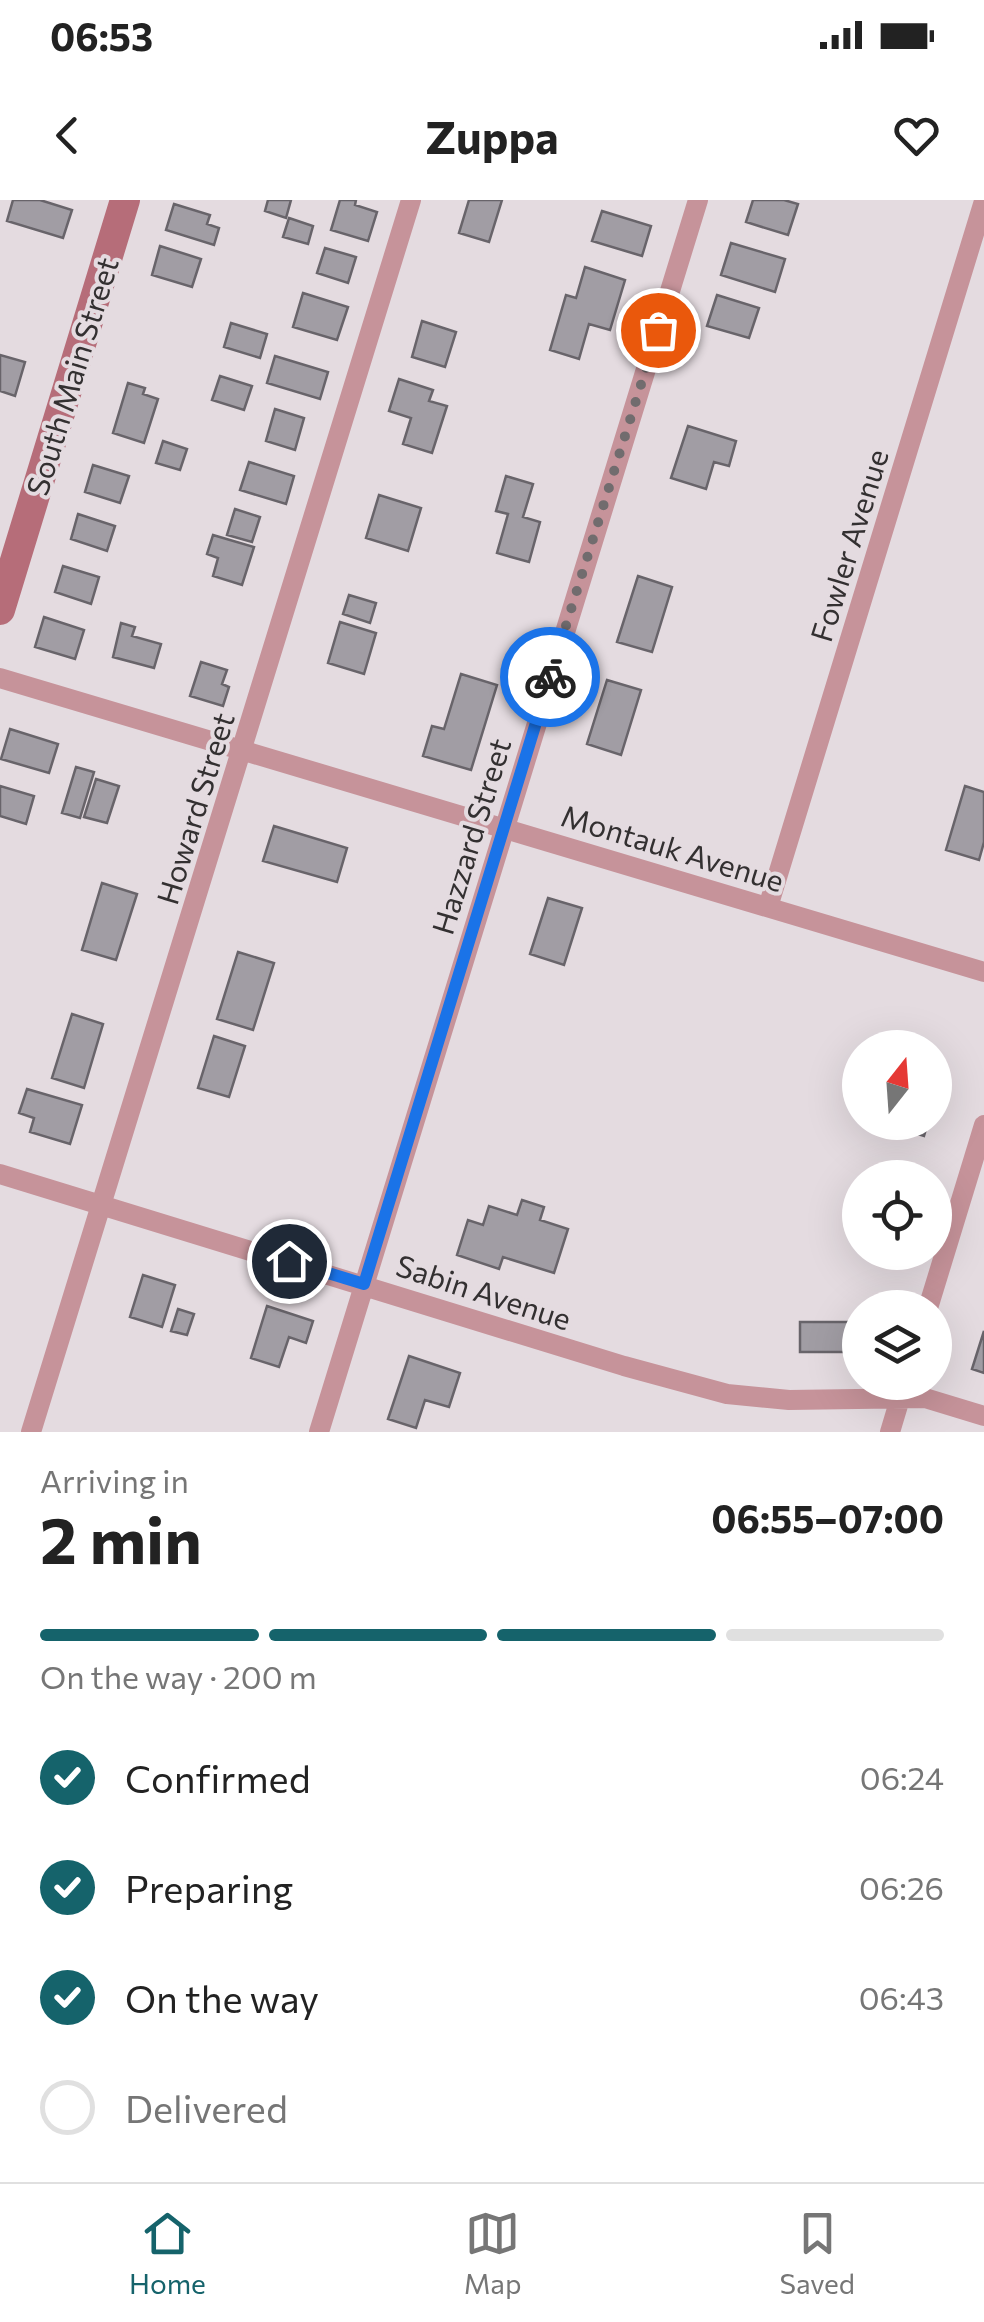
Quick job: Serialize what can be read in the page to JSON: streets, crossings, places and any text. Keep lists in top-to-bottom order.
{
  "streets": {
    "street": [
      "South Main Street",
      "Fowler Avenue",
      "Howard Street",
      "Hazzard Street",
      "Montauk Avenue",
      "Sabin Avenue"
    ]
  },
  "crossings": [
    ["Fowler Avenue", "Montauk Avenue"],
    ["Howard Street", "Montauk Avenue"],
    ["Howard Street", "Sabin Avenue"],
    ["Hazzard Street", "Montauk Avenue"],
    ["Hazzard Street", "Sabin Avenue"]
  ],
  "north": "top",
  "page": {
    "status": "06:53",
    "header": "Zuppa",
    "heading": ["2 min", "Arriving in", "06:55–07:00"],
    "bar": "On the way · 200 m",
    "list": [
      ["Confirmed", "06:24"],
      ["Preparing", "06:26"],
      ["On the way", "06:43"],
      "Delivered"
    ],
    "tabs": ["Home", "Map", "Saved"]
  }
}
